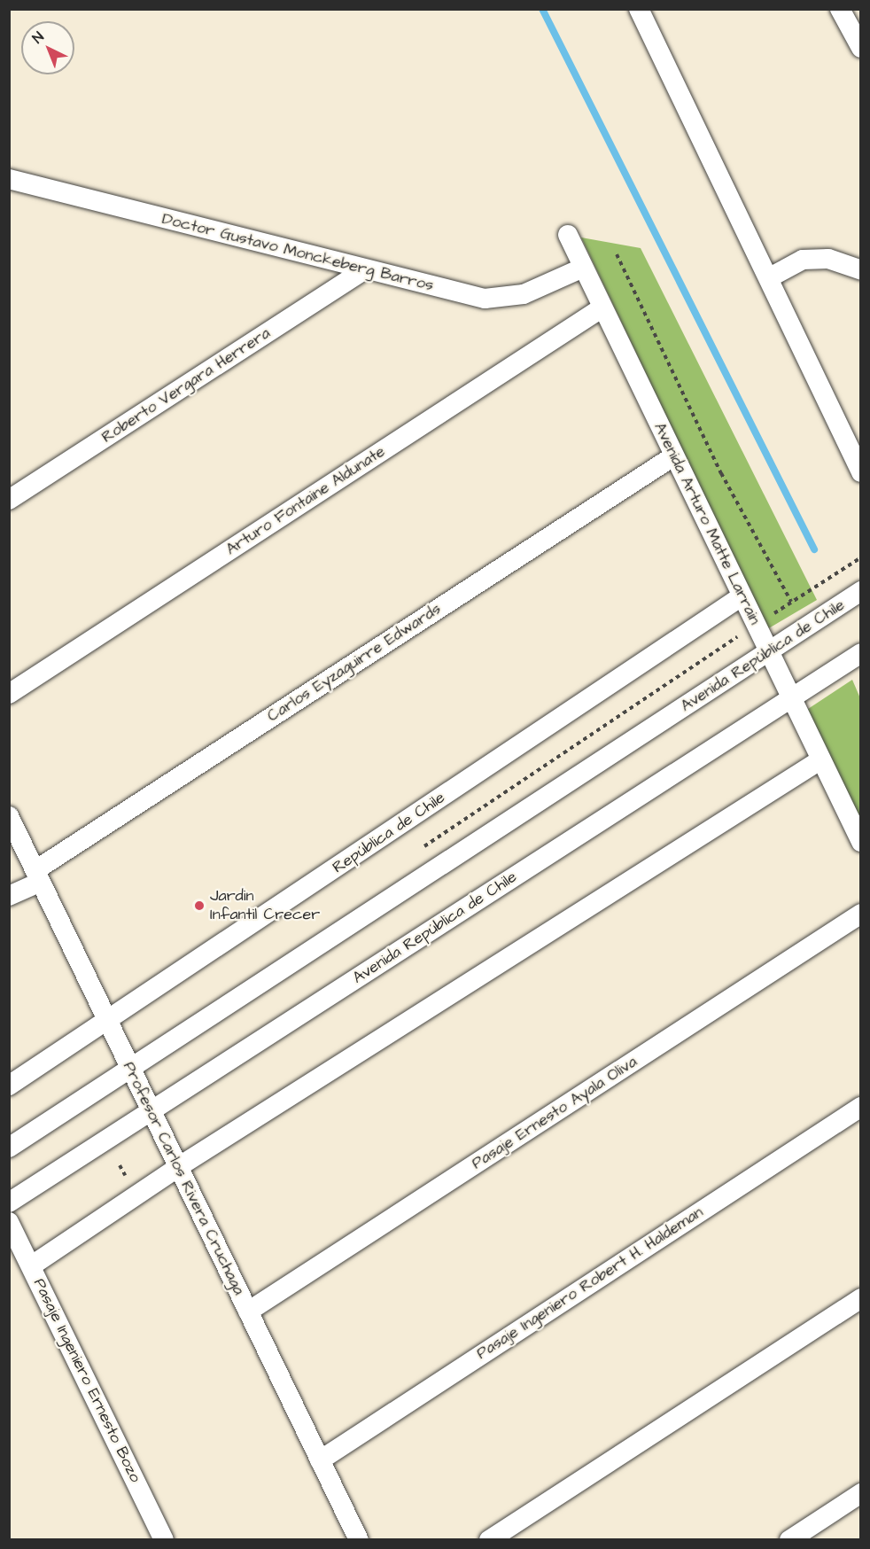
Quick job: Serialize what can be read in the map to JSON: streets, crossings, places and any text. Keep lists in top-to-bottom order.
{
  "streets": {
    "street": [
      "Doctor Gustavo Monckeberg Barros",
      "Roberto Vergara Herrera",
      "Arturo Fontaine Aldunate",
      "Avenida Arturo Matte Larrain",
      "Avenida República de Chile",
      "Carlos Eyzaguirre Edwards",
      "República de Chile",
      "Pasaje Ernesto Ayala Oliva",
      "Profesor Carlos Rivera Cruchaga",
      "Pasaje Ingeniero Robert H. Haldeman",
      "Pasaje Ingeniero Ernesto Bozo"
    ]
  },
  "crossings": [
    ["Doctor Gustavo Monckeberg Barros", "Roberto Vergara Herrera"],
    ["Doctor Gustavo Monckeberg Barros", "Avenida Arturo Matte Larrain"],
    ["Arturo Fontaine Aldunate", "Avenida Arturo Matte Larrain"],
    ["Avenida Arturo Matte Larrain", "Avenida República de Chile"],
    ["Avenida Arturo Matte Larrain", "Carlos Eyzaguirre Edwards"],
    ["Avenida Arturo Matte Larrain", "República de Chile"],
    ["Avenida República de Chile", "Profesor Carlos Rivera Cruchaga"],
    ["Carlos Eyzaguirre Edwards", "Profesor Carlos Rivera Cruchaga"],
    ["República de Chile", "Profesor Carlos Rivera Cruchaga"],
    ["Pasaje Ernesto Ayala Oliva", "Profesor Carlos Rivera Cruchaga"],
    ["Profesor Carlos Rivera Cruchaga", "Pasaje Ingeniero Robert H. Haldeman"]
  ],
  "places": ["Jardin Infantil Crecer"],
  "north": "top left"
}
